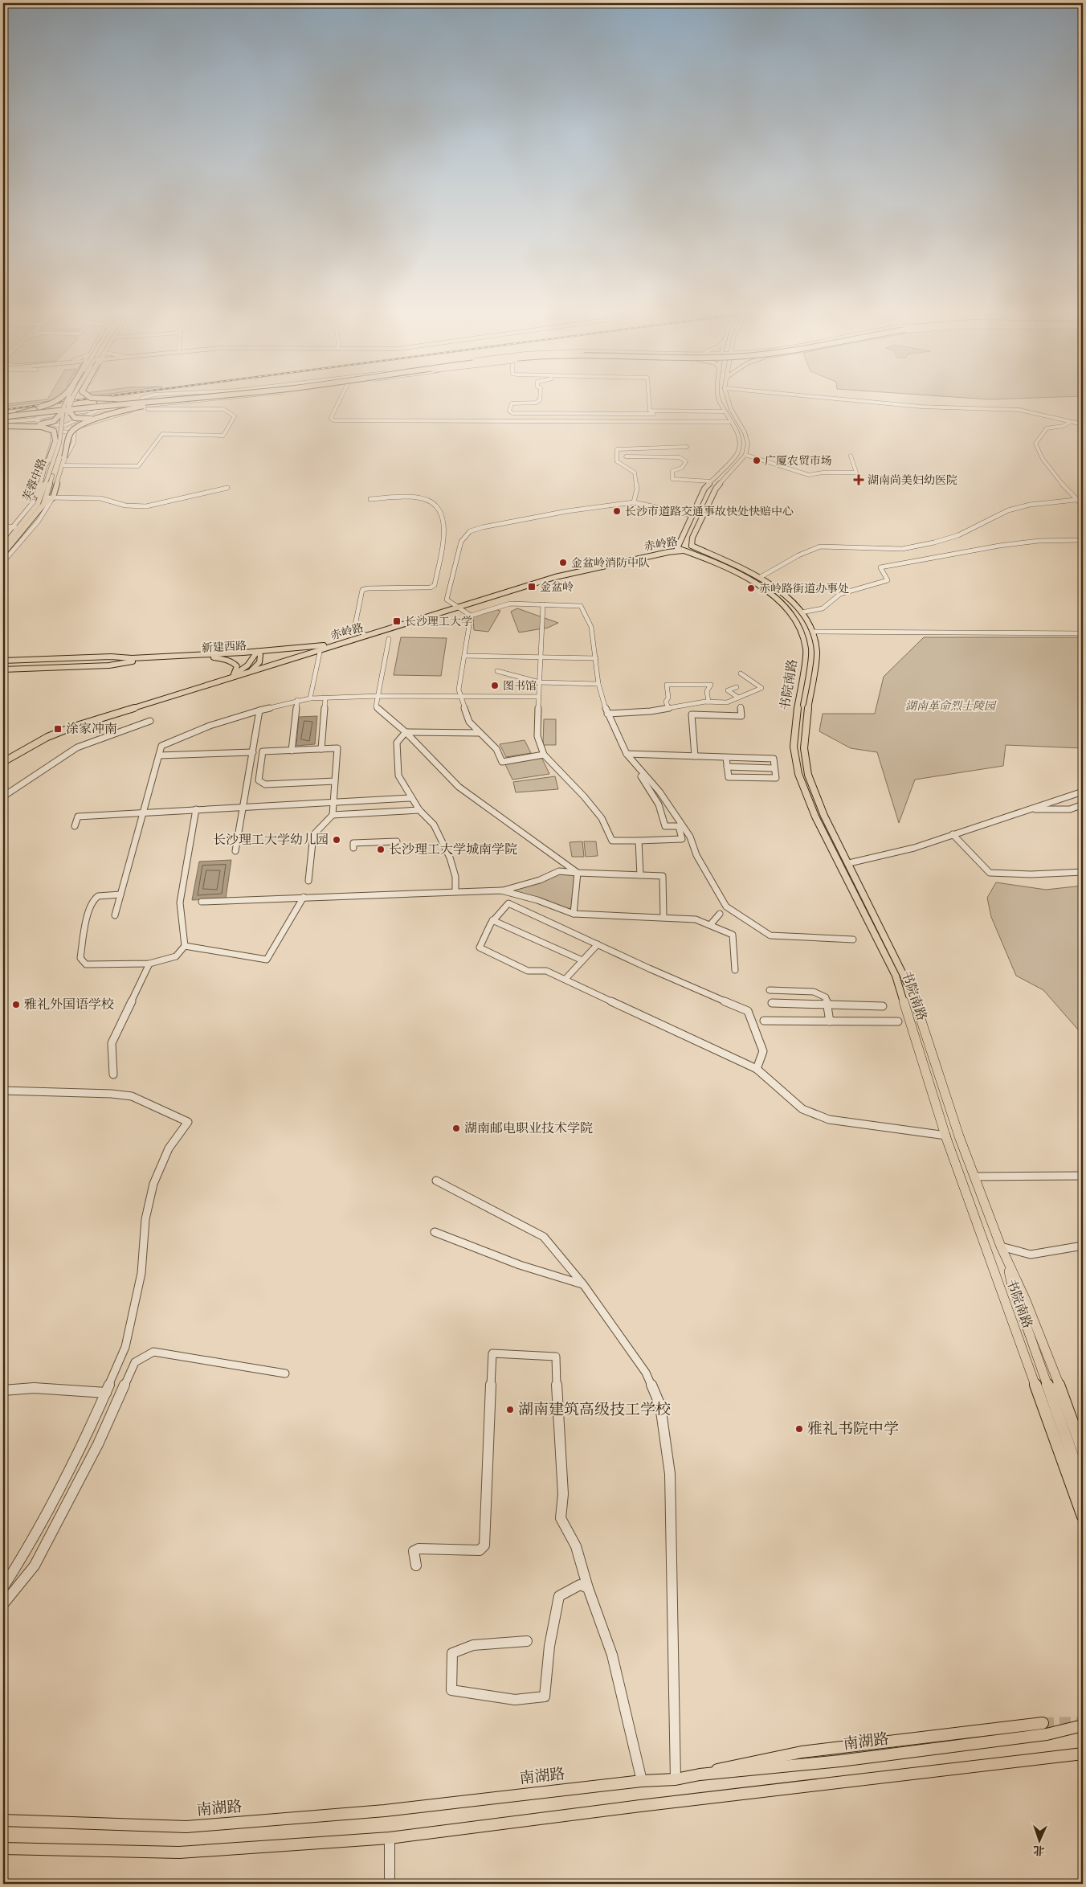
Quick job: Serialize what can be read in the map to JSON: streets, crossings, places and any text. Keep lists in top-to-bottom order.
{
  "streets": {
    "main road": [
      "芙蓉中路",
      "赤岭路",
      "新建西路",
      "书院南路",
      "南湖路"
    ]
  },
  "crossings": [
    ["赤岭路", "新建西路"],
    ["赤岭路", "书院南路"]
  ],
  "parks": ["湖南革命烈士陵园"],
  "places": {
    "other": [
      "广厦农贸市场",
      "长沙市道路交通事故快处快赔中心",
      "金盆岭消防中队",
      "赤岭路街道办事处",
      "图书馆",
      "长沙理工大学幼儿园",
      "长沙理工大学城南学院",
      "雅礼外国语学校",
      "湖南邮电职业技术学院",
      "湖南建筑高级技工学校",
      "雅礼书院中学"
    ],
    "health": ["湖南尚美妇幼医院"],
    "transit": ["金盆岭", "长沙理工大学", "涂家冲南"]
  },
  "north": "bottom"
}
